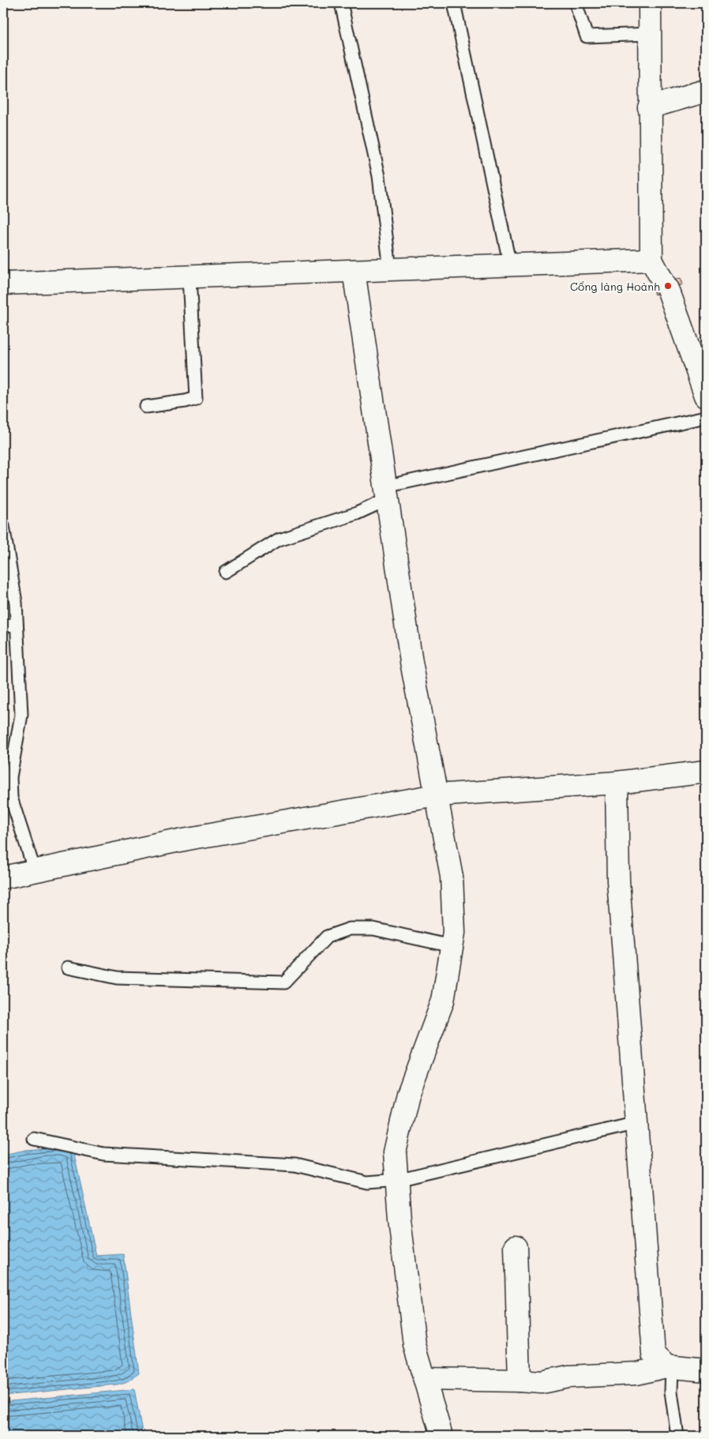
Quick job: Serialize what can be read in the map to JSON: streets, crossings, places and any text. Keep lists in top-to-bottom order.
{
  "places": ["Cổng làng Hoành"]
}
